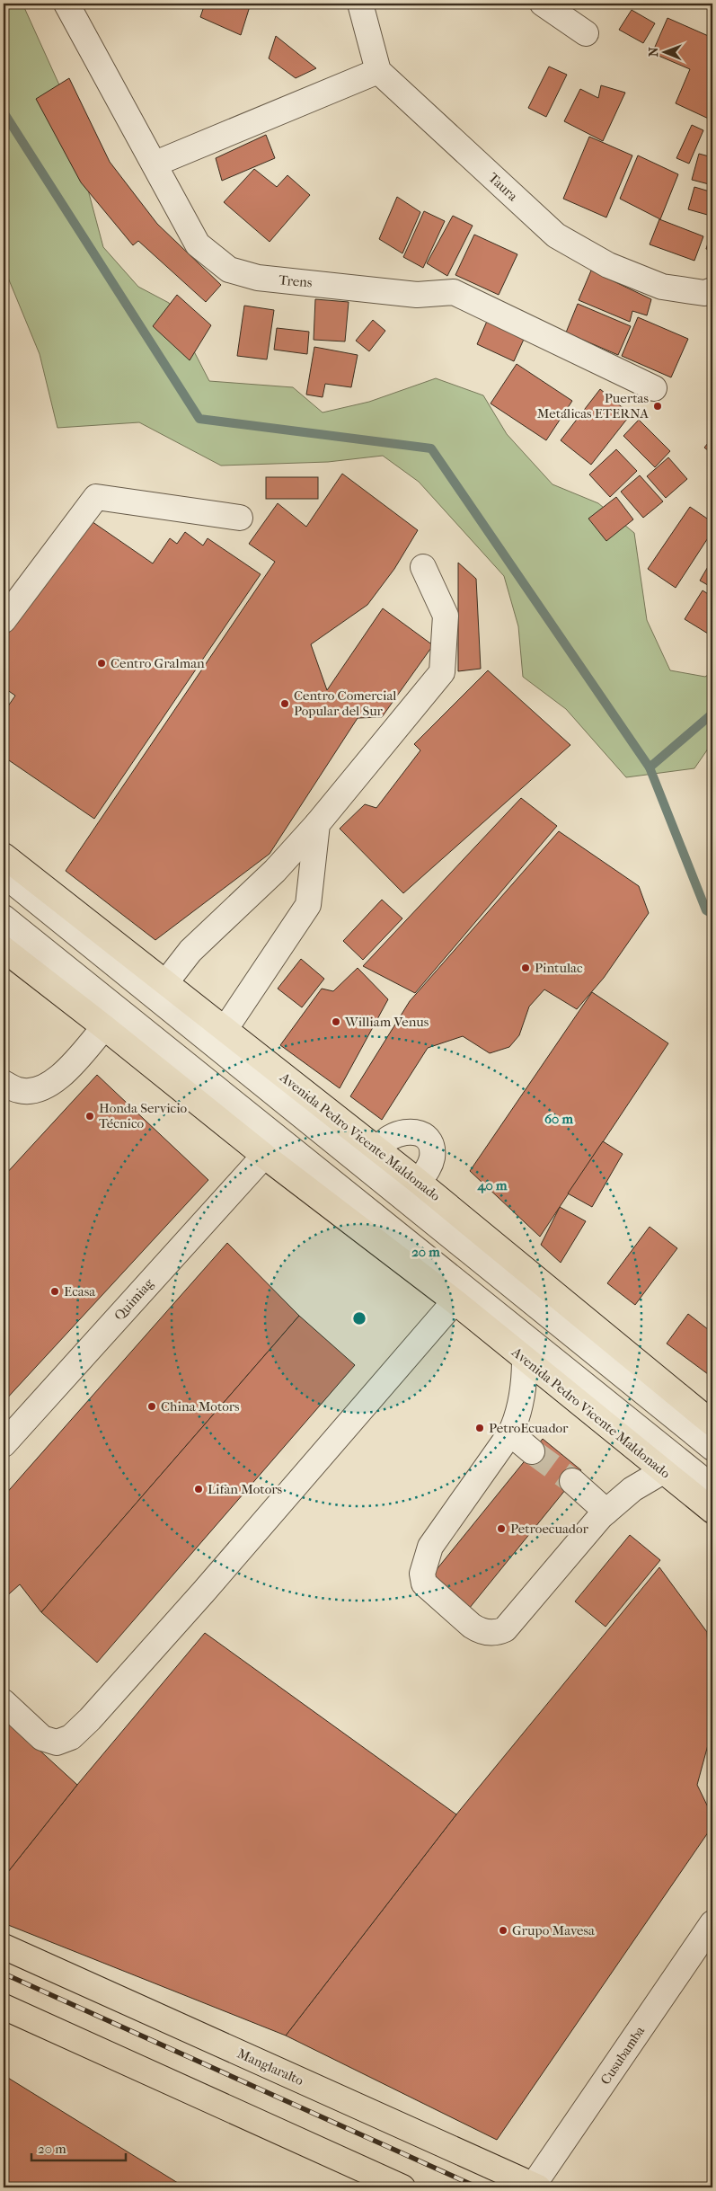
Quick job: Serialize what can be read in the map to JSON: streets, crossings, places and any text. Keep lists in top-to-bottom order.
{
  "streets": {
    "main road": ["Avenida Pedro Vicente Maldonado", "Manglaralto"],
    "street": [
      "Taura",
      "Trens",
      "Quimiag",
      "Cusubamba"
    ]
  },
  "crossings": [
    ["Avenida Pedro Vicente Maldonado", "Quimiag"],
    ["Cusubamba", "Manglaralto"]
  ],
  "places": [
    "Puertas Metálicas ETERNA",
    "Centro Gralman",
    "Centro Comercial Popular del Sur",
    "Pintulac",
    "William Venus",
    "Honda Servicio Técnico",
    "Ecasa",
    "China Motors",
    "PetroEcuador",
    "Lifan Motors",
    "Petroecuador",
    "Grupo Mavesa"
  ],
  "scale_bar": "20 m",
  "north": "left",
  "rings": ["60 m", "40 m", "20 m"]
}
